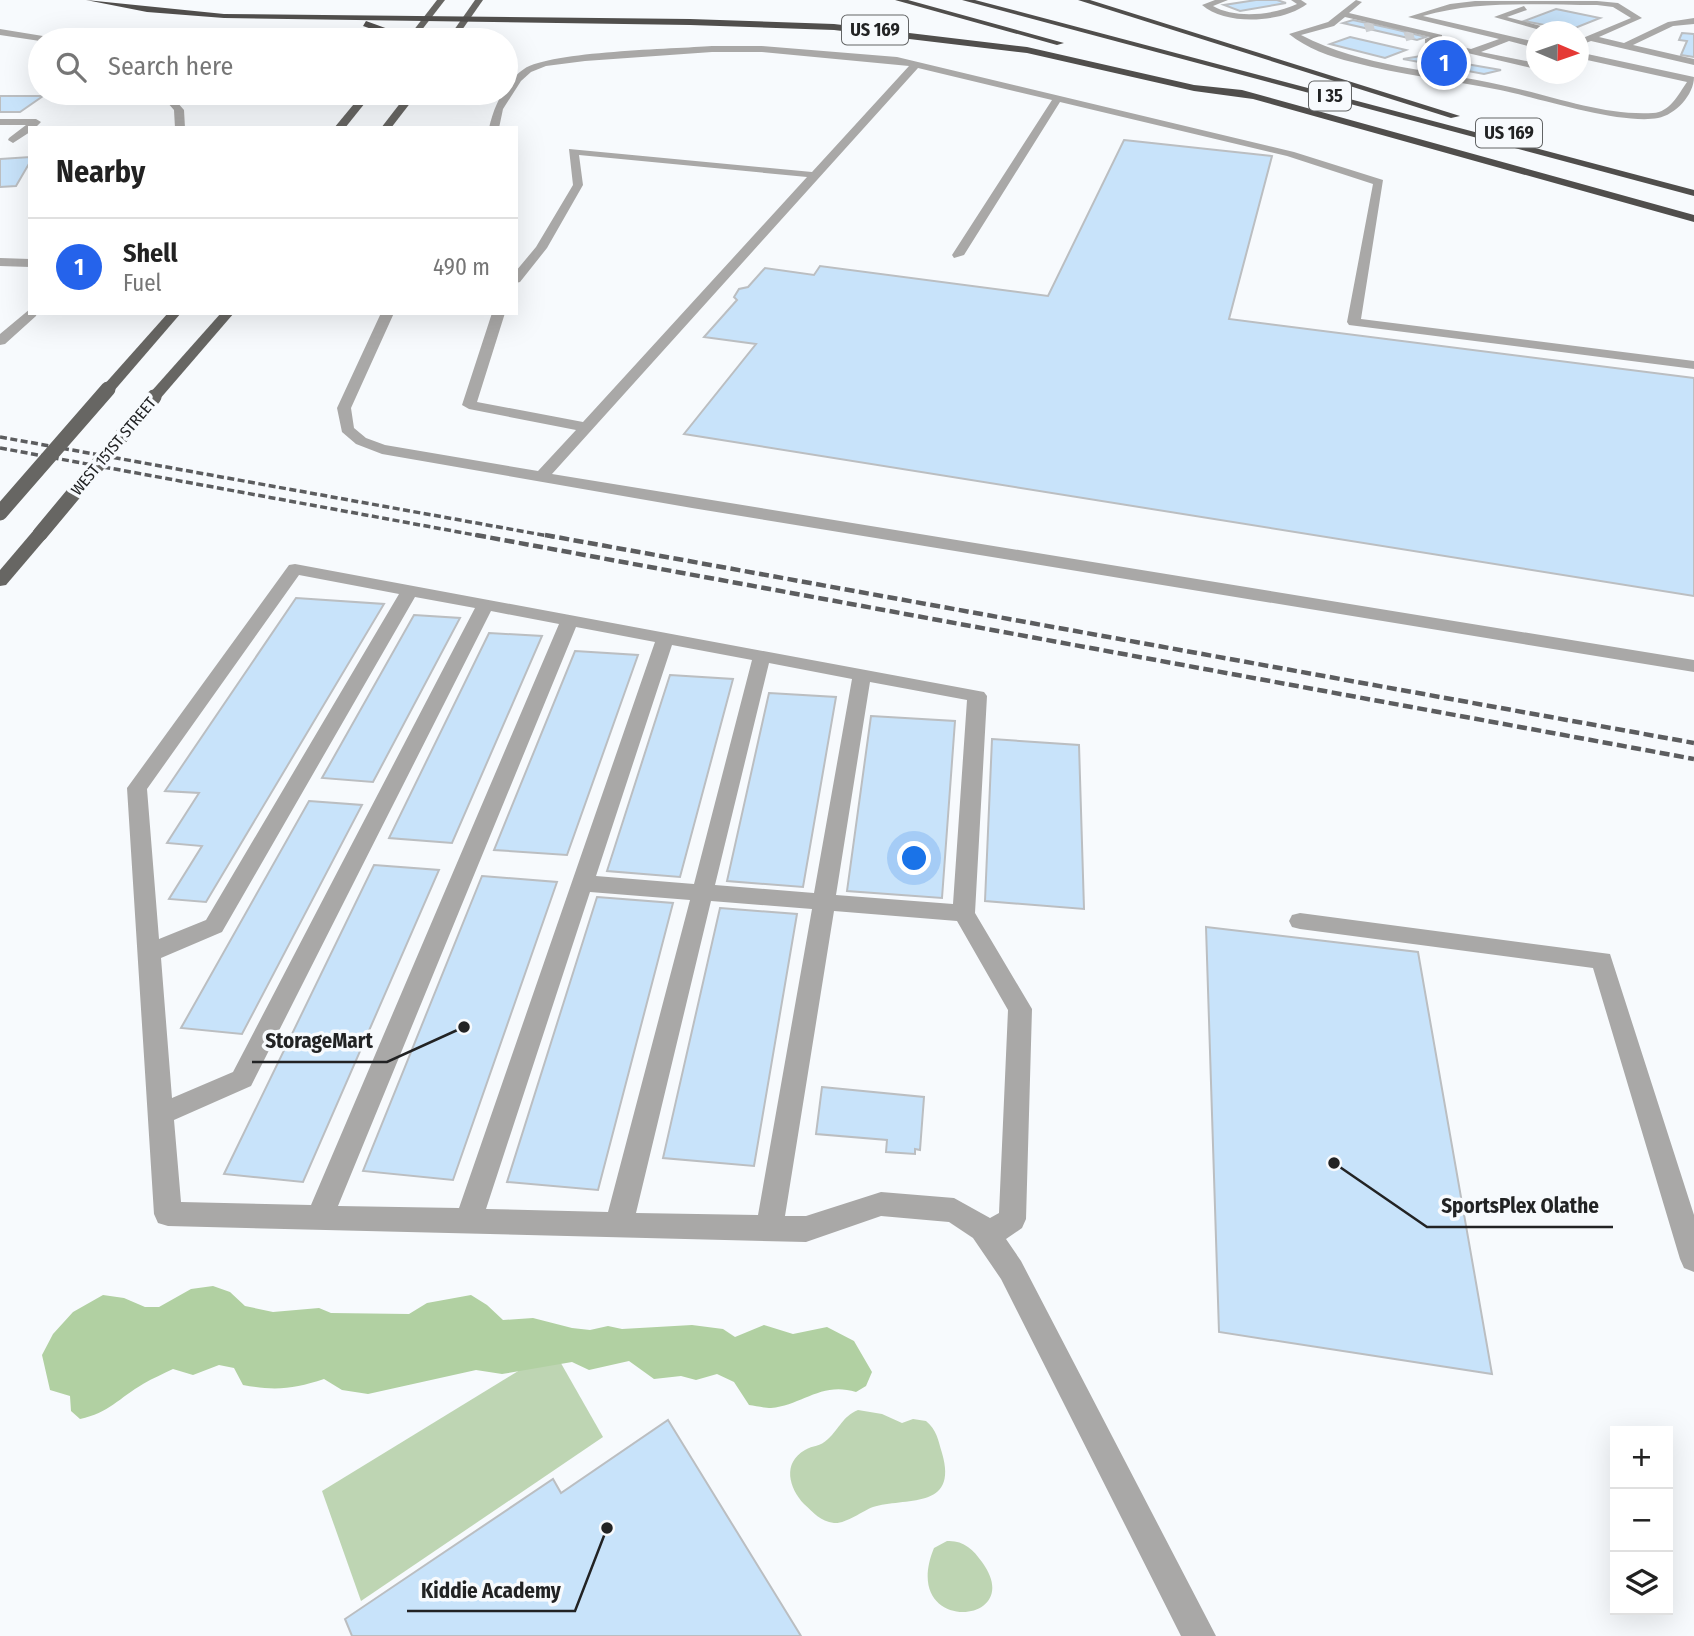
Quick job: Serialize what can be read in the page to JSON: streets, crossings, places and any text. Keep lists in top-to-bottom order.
{
  "streets": {
    "highway": ["US 169", "I 35"],
    "main road": ["WEST 151ST STREET"]
  },
  "crossings": [
    ["US 169", "I 35"]
  ],
  "places": ["StorageMart", "SportsPlex Olathe", "Kiddie Academy"],
  "north": "right",
  "page": {
    "search": "Search here",
    "pins": "1",
    "heading": "Nearby",
    "list": [
      {
        "mark": "1",
        "name": "Shell",
        "note": "Fuel",
        "value": "490 m"
      }
    ],
    "map_buttons": ["+", "−"]
  }
}
